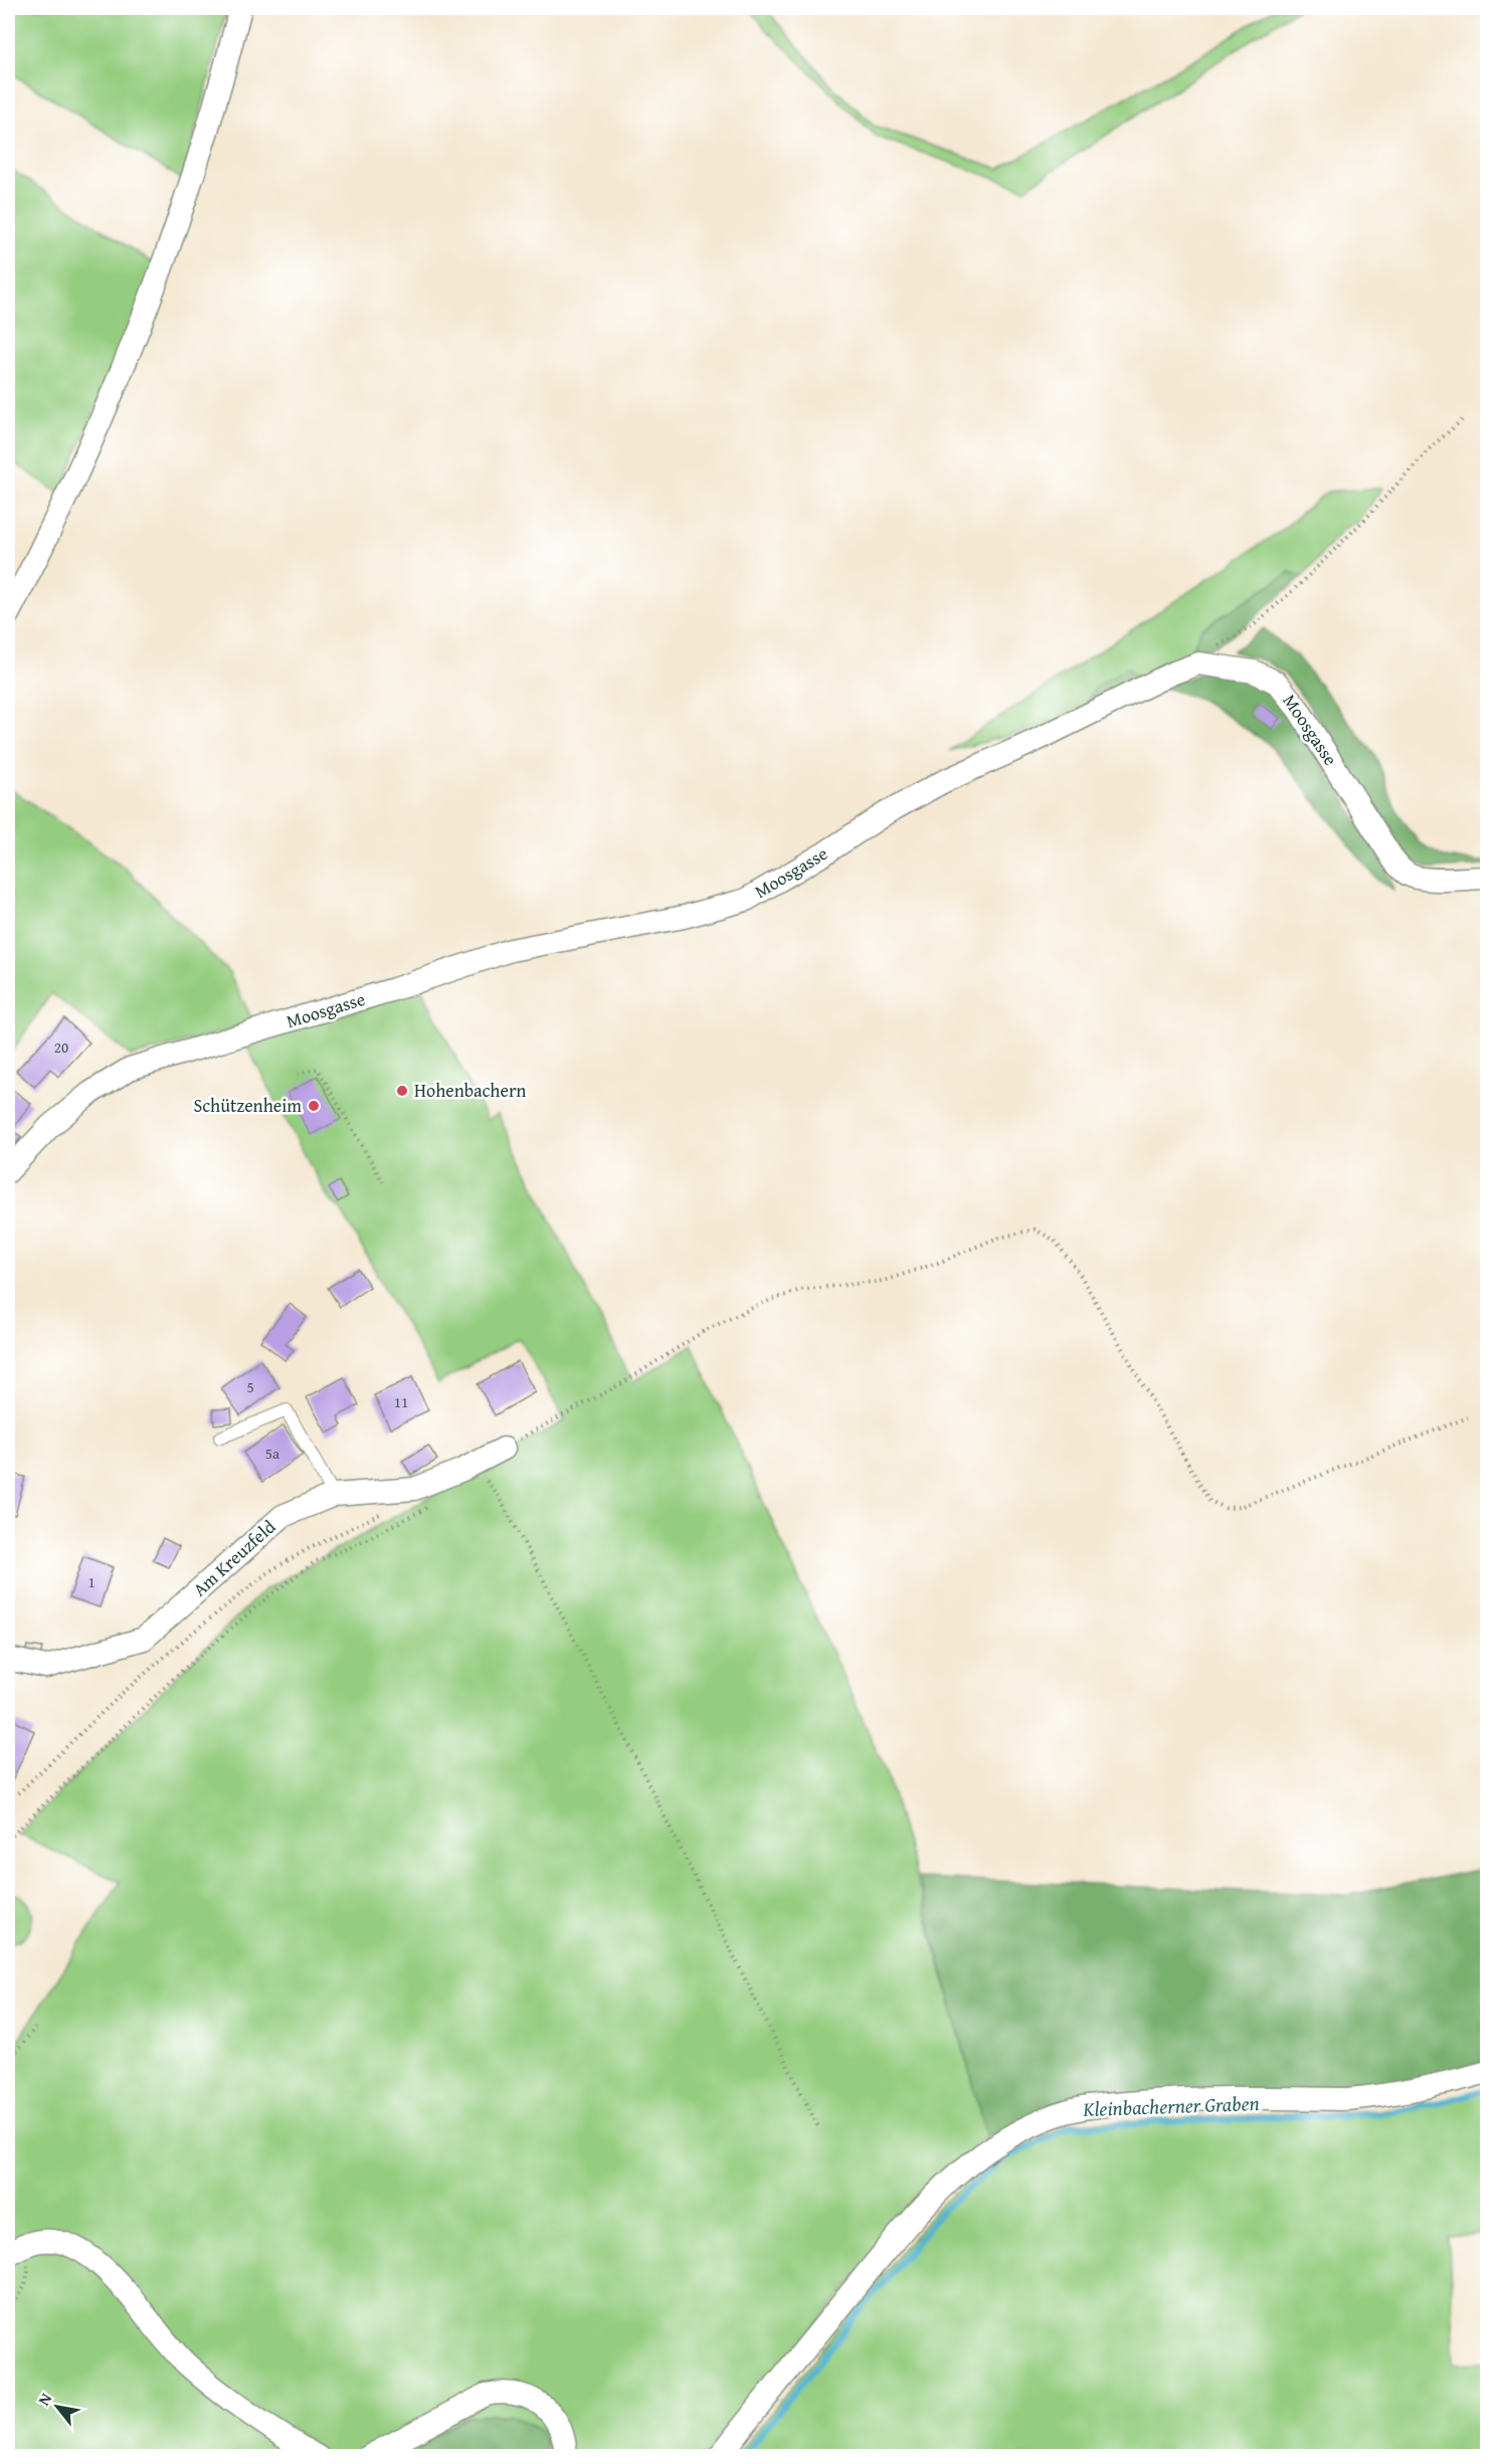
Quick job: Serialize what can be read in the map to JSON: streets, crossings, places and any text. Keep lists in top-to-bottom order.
{
  "streets": {
    "street": ["Moosgasse", "Am Kreuzfeld"]
  },
  "water": ["Kleinbacherner Graben"],
  "places": ["Hohenbachern", "Schützenheim"],
  "house_numbers": [
    "20",
    "5",
    "11",
    "5a",
    "1"
  ],
  "north": "top left"
}
